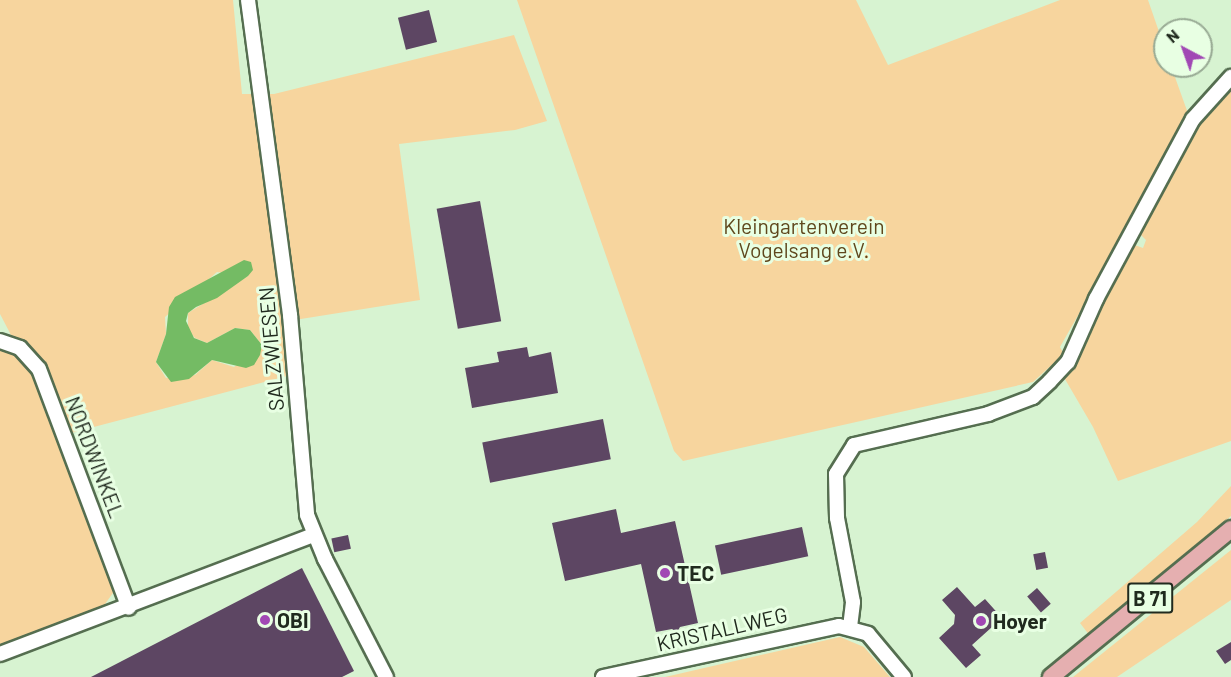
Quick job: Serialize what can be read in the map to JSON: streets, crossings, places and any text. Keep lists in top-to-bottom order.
{
  "streets": {
    "main road": ["B 71"],
    "street": ["SALZWIESEN", "NORDWINKEL", "KRISTALLWEG"]
  },
  "parks": ["Kleingartenverein Vogelsang e.V."],
  "places": ["TEC", "OBI", "Hoyer"],
  "north": "top left"
}
